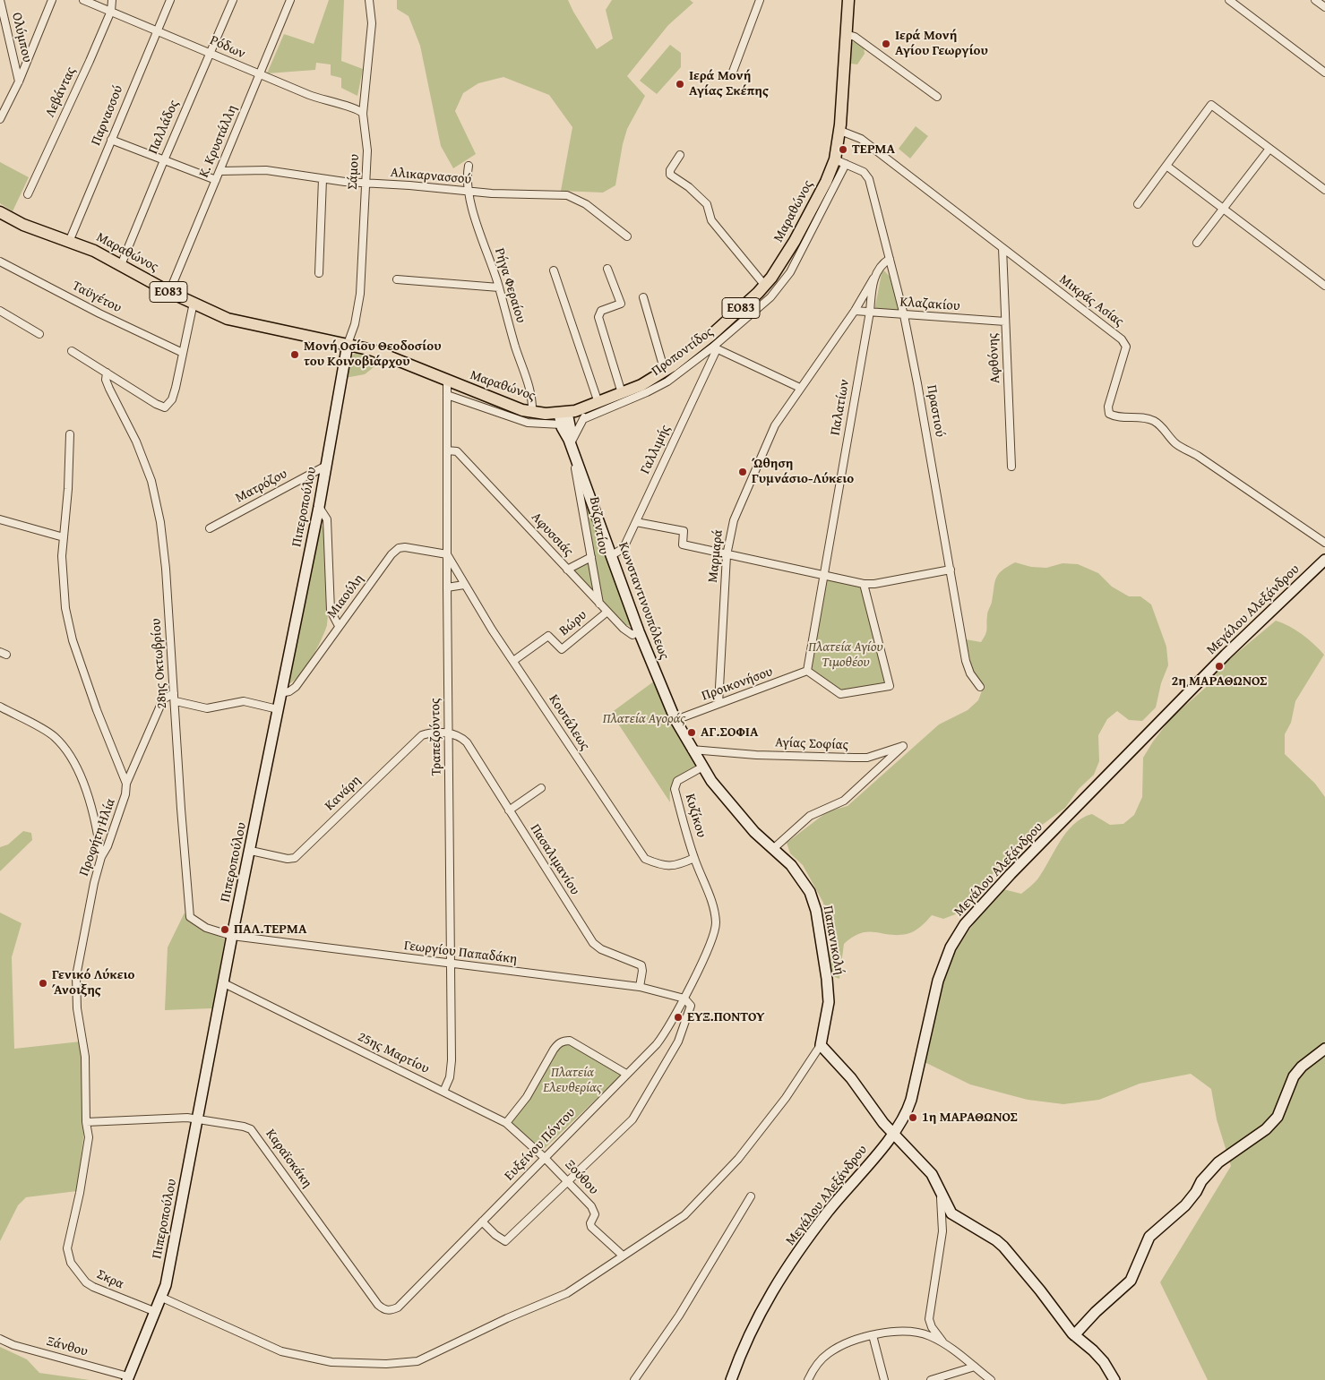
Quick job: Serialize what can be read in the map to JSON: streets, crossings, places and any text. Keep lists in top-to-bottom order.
{
  "streets": {
    "main road": ["Μαραθώνος", "ΕΟ83"],
    "street": [
      "Ολύμπου",
      "Ρόδων",
      "Λεβάντας",
      "Παρνασσού",
      "Παλλάδος",
      "Κ. Κρυστάλλη",
      "Σάμου",
      "Αλικαρνασσού",
      "Ρήγα Φεραίου",
      "Ταϋγέτου",
      "Μικράς Ασίας",
      "Κλαζακίου",
      "Προποντίδος",
      "Αφθόνης",
      "Παλατίων",
      "Πραστιού",
      "Γαλλιμής",
      "Ματρόζου",
      "Πιπεροπούλου",
      "Βυζαντίου",
      "Αφυσσιάς",
      "Μαρμαρά",
      "Μιαούλη",
      "Κωνσταντινουπόλεως",
      "Μεγάλου Αλεξάνδρου",
      "Βώρυ",
      "28ης Οκτωβρίου",
      "Προικονήσου",
      "Κουτάλεως",
      "Τραπεζούντος",
      "Αγίας Σοφίας",
      "Κανάρη",
      "Κυζίκου",
      "Προφήτη Ηλία",
      "Πασαλιμανίου",
      "Παπανικολή",
      "Γεωργίου Παπαδάκη",
      "25ης Μαρτίου",
      "Ευξείνου Πόντου",
      "Καραϊσκάκη",
      "Ξούθου",
      "Σκρα",
      "Ξάνθου"
    ]
  },
  "crossings": [
    ["Ρόδων", "Λεβάντας"],
    ["Ρόδων", "Παρνασσού"],
    ["Ρόδων", "Παλλάδος"],
    ["Ρόδων", "Κ. Κρυστάλλη"],
    ["Ρόδων", "Σάμου"],
    ["Παρνασσού", "Μαραθώνος"],
    ["Παλλάδος", "Μαραθώνος"],
    ["Κ. Κρυστάλλη", "Αλικαρνασσού"],
    ["Κ. Κρυστάλλη", "Μαραθώνος"],
    ["Σάμου", "Αλικαρνασσού"],
    ["Σάμου", "Μαραθώνος"],
    ["Σάμου", "Πιπεροπούλου"],
    ["Αλικαρνασσού", "Ρήγα Φεραίου"],
    ["Μαραθώνος", "Ρήγα Φεραίου"],
    ["Μαραθώνος", "Μικράς Ασίας"],
    ["Μαραθώνος", "Προποντίδος"],
    ["Μαραθώνος", "Πραστιού"],
    ["Μαραθώνος", "Πιπεροπούλου"],
    ["Μαραθώνος", "Κωνσταντινουπόλεως"],
    ["Μαραθώνος", "Τραπεζούντος"],
    ["Μικράς Ασίας", "Αφθόνης"],
    ["Κλαζακίου", "Αφθόνης"],
    ["Κλαζακίου", "Παλατίων"],
    ["Κλαζακίου", "Πραστιού"],
    ["Κλαζακίου", "Μαρμαρά"],
    ["Προποντίδος", "Πραστιού"],
    ["Προποντίδος", "Γαλλιμής"],
    ["Παλατίων", "Μαρμαρά"],
    ["Παλατίων", "Προικονήσου"],
    ["Γαλλιμής", "Κωνσταντινουπόλεως"],
    ["Ματρόζου", "Πιπεροπούλου"],
    ["Πιπεροπούλου", "Μιαούλη"],
    ["Πιπεροπούλου", "28ης Οκτωβρίου"],
    ["Πιπεροπούλου", "Κανάρη"],
    ["Πιπεροπούλου", "Γεωργίου Παπαδάκη"],
    ["Πιπεροπούλου", "25ης Μαρτίου"],
    ["Πιπεροπούλου", "Καραϊσκάκη"],
    ["Πιπεροπούλου", "Σκρα"],
    ["Πιπεροπούλου", "Ξάνθου"],
    ["Βυζαντίου", "Αφυσσιάς"],
    ["Βυζαντίου", "Κωνσταντινουπόλεως"],
    ["Αφυσσιάς", "Κωνσταντινουπόλεως"],
    ["Αφυσσιάς", "Βώρυ"],
    ["Αφυσσιάς", "Τραπεζούντος"],
    ["Μαρμαρά", "Προικονήσου"],
    ["Μιαούλη", "Κουτάλεως"],
    ["Μιαούλη", "Τραπεζούντος"],
    ["Κωνσταντινουπόλεως", "Προικονήσου"],
    ["Κωνσταντινουπόλεως", "Αγίας Σοφίας"],
    ["Κωνσταντινουπόλεως", "Κυζίκου"],
    ["Κωνσταντινουπόλεως", "Παπανικολή"],
    ["Βώρυ", "Κουτάλεως"],
    ["28ης Οκτωβρίου", "Γεωργίου Παπαδάκη"],
    ["Κουτάλεως", "Τραπεζούντος"],
    ["Κουτάλεως", "Κυζίκου"],
    ["Κουτάλεως", "Ευξείνου Πόντου"],
    ["Τραπεζούντος", "Κανάρη"],
    ["Τραπεζούντος", "Πασαλιμανίου"],
    ["Τραπεζούντος", "Γεωργίου Παπαδάκη"],
    ["Τραπεζούντος", "25ης Μαρτίου"],
    ["Αγίας Σοφίας", "Παπανικολή"],
    ["Κανάρη", "Πασαλιμανίου"],
    ["Κυζίκου", "Παπανικολή"],
    ["Κυζίκου", "Ευξείνου Πόντου"],
    ["Προφήτη Ηλία", "Καραϊσκάκη"],
    ["Προφήτη Ηλία", "Σκρα"],
    ["Πασαλιμανίου", "Γεωργίου Παπαδάκη"],
    ["Γεωργίου Παπαδάκη", "Ευξείνου Πόντου"],
    ["25ης Μαρτίου", "Ευξείνου Πόντου"],
    ["25ης Μαρτίου", "Ξούθου"],
    ["Ευξείνου Πόντου", "Καραϊσκάκη"],
    ["Ευξείνου Πόντου", "Ξούθου"]
  ],
  "parks": ["Πλατεία Αγίου Τιμοθέου", "Πλατεία Αγοράς", "Πλατεία Ελευθερίας"],
  "places": [
    "Ιερά Μονή Αγίου Γεωργίου",
    "Ιερά Μονή Αγίας Σκέπης",
    "ΤΕΡΜΑ",
    "Μονή Οσίου Θεοδοσίου του Κοινοβιάρχου",
    "Ώθηση Γυμνάσιο-Λύκειο",
    "2η ΜΑΡΑΘΩΝΟΣ",
    "ΑΓ.ΣΟΦΙΑ",
    "ΠΑΛ.ΤΕΡΜΑ",
    "Γενικό Λύκειο Άνοιξης",
    "ΕΥΞ.ΠΟΝΤΟΥ",
    "1η ΜΑΡΑΘΩΝΟΣ"
  ]
}
